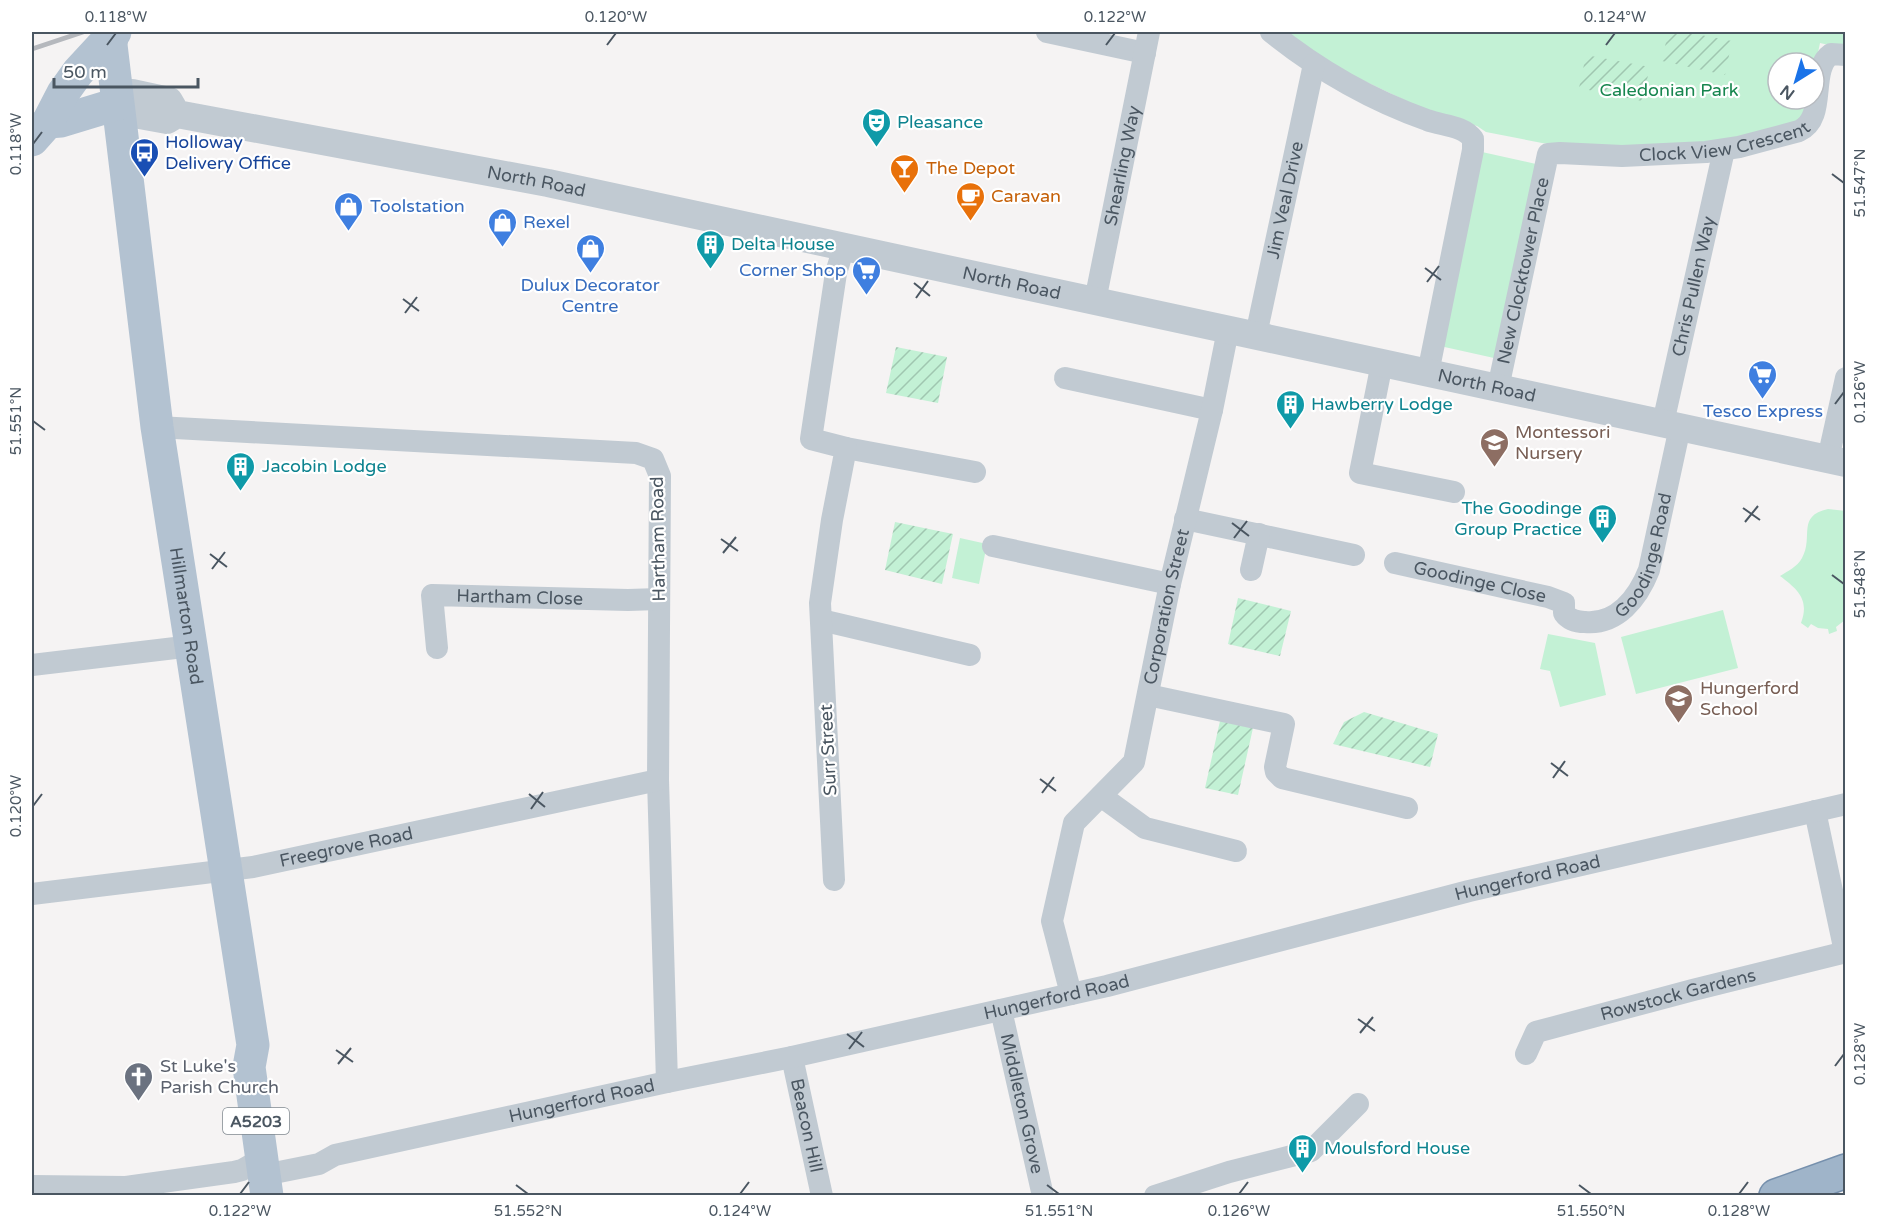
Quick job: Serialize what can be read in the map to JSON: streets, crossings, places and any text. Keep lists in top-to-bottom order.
{
  "streets": {
    "main road": ["Hillmarton Road", "A5203"],
    "street": [
      "Clock View Crescent",
      "Shearling Way",
      "North Road",
      "Jim Veal Drive",
      "New Clocktower Place",
      "Chris Pullen Way",
      "Hartham Road",
      "Goodinge Road",
      "Goodinge Close",
      "Hartham Close",
      "Corporation Street",
      "Surr Street",
      "Freegrove Road",
      "Hungerford Road",
      "Rowstock Gardens",
      "Middleton Grove",
      "Beacon Hill"
    ]
  },
  "crossings": [
    ["Clock View Crescent", "New Clocktower Place"],
    ["Clock View Crescent", "Chris Pullen Way"],
    ["Shearling Way", "North Road"],
    ["North Road", "Jim Veal Drive"],
    ["North Road", "New Clocktower Place"],
    ["North Road", "Chris Pullen Way"],
    ["North Road", "Goodinge Road"],
    ["North Road", "Corporation Street"],
    ["North Road", "Hillmarton Road"],
    ["North Road", "A5203"],
    ["Chris Pullen Way", "Goodinge Road"],
    ["Hartham Road", "Hartham Close"],
    ["Hartham Road", "Hillmarton Road"],
    ["Hartham Road", "Freegrove Road"],
    ["Hartham Road", "Hungerford Road"],
    ["Goodinge Road", "Goodinge Close"],
    ["Corporation Street", "Hungerford Road"],
    ["Hillmarton Road", "Freegrove Road"],
    ["Hillmarton Road", "Hungerford Road"],
    ["Hillmarton Road", "A5203"],
    ["Hungerford Road", "Rowstock Gardens"],
    ["Hungerford Road", "Middleton Grove"],
    ["Hungerford Road", "Beacon Hill"]
  ],
  "parks": ["Caledonian Park"],
  "places": {
    "theatre": ["Pleasance"],
    "bus stop": ["Holloway Delivery Office"],
    "bar": ["The Depot"],
    "cafe": ["Caravan"],
    "shop": ["Toolstation", "Rexel", "Dulux Decorator Centre"],
    "building": [
      "Delta House",
      "Hawberry Lodge",
      "Jacobin Lodge",
      "The Goodinge Group Practice",
      "Moulsford House"
    ],
    "supermarket": ["Corner Shop", "Tesco Express"],
    "school or university": ["Montessori Nursery", "Hungerford School"],
    "church": ["St Luke's Parish Church"]
  },
  "scale_bar": "50 m",
  "north": "bottom left",
  "coordinates": [
    "0.118°W",
    "0.120°W",
    "0.122°W",
    "0.124°W",
    "51.547°N",
    "0.126°W",
    "51.551°N",
    "51.548°N",
    "0.128°W",
    "51.552°N",
    "51.550°N"
  ]
}
